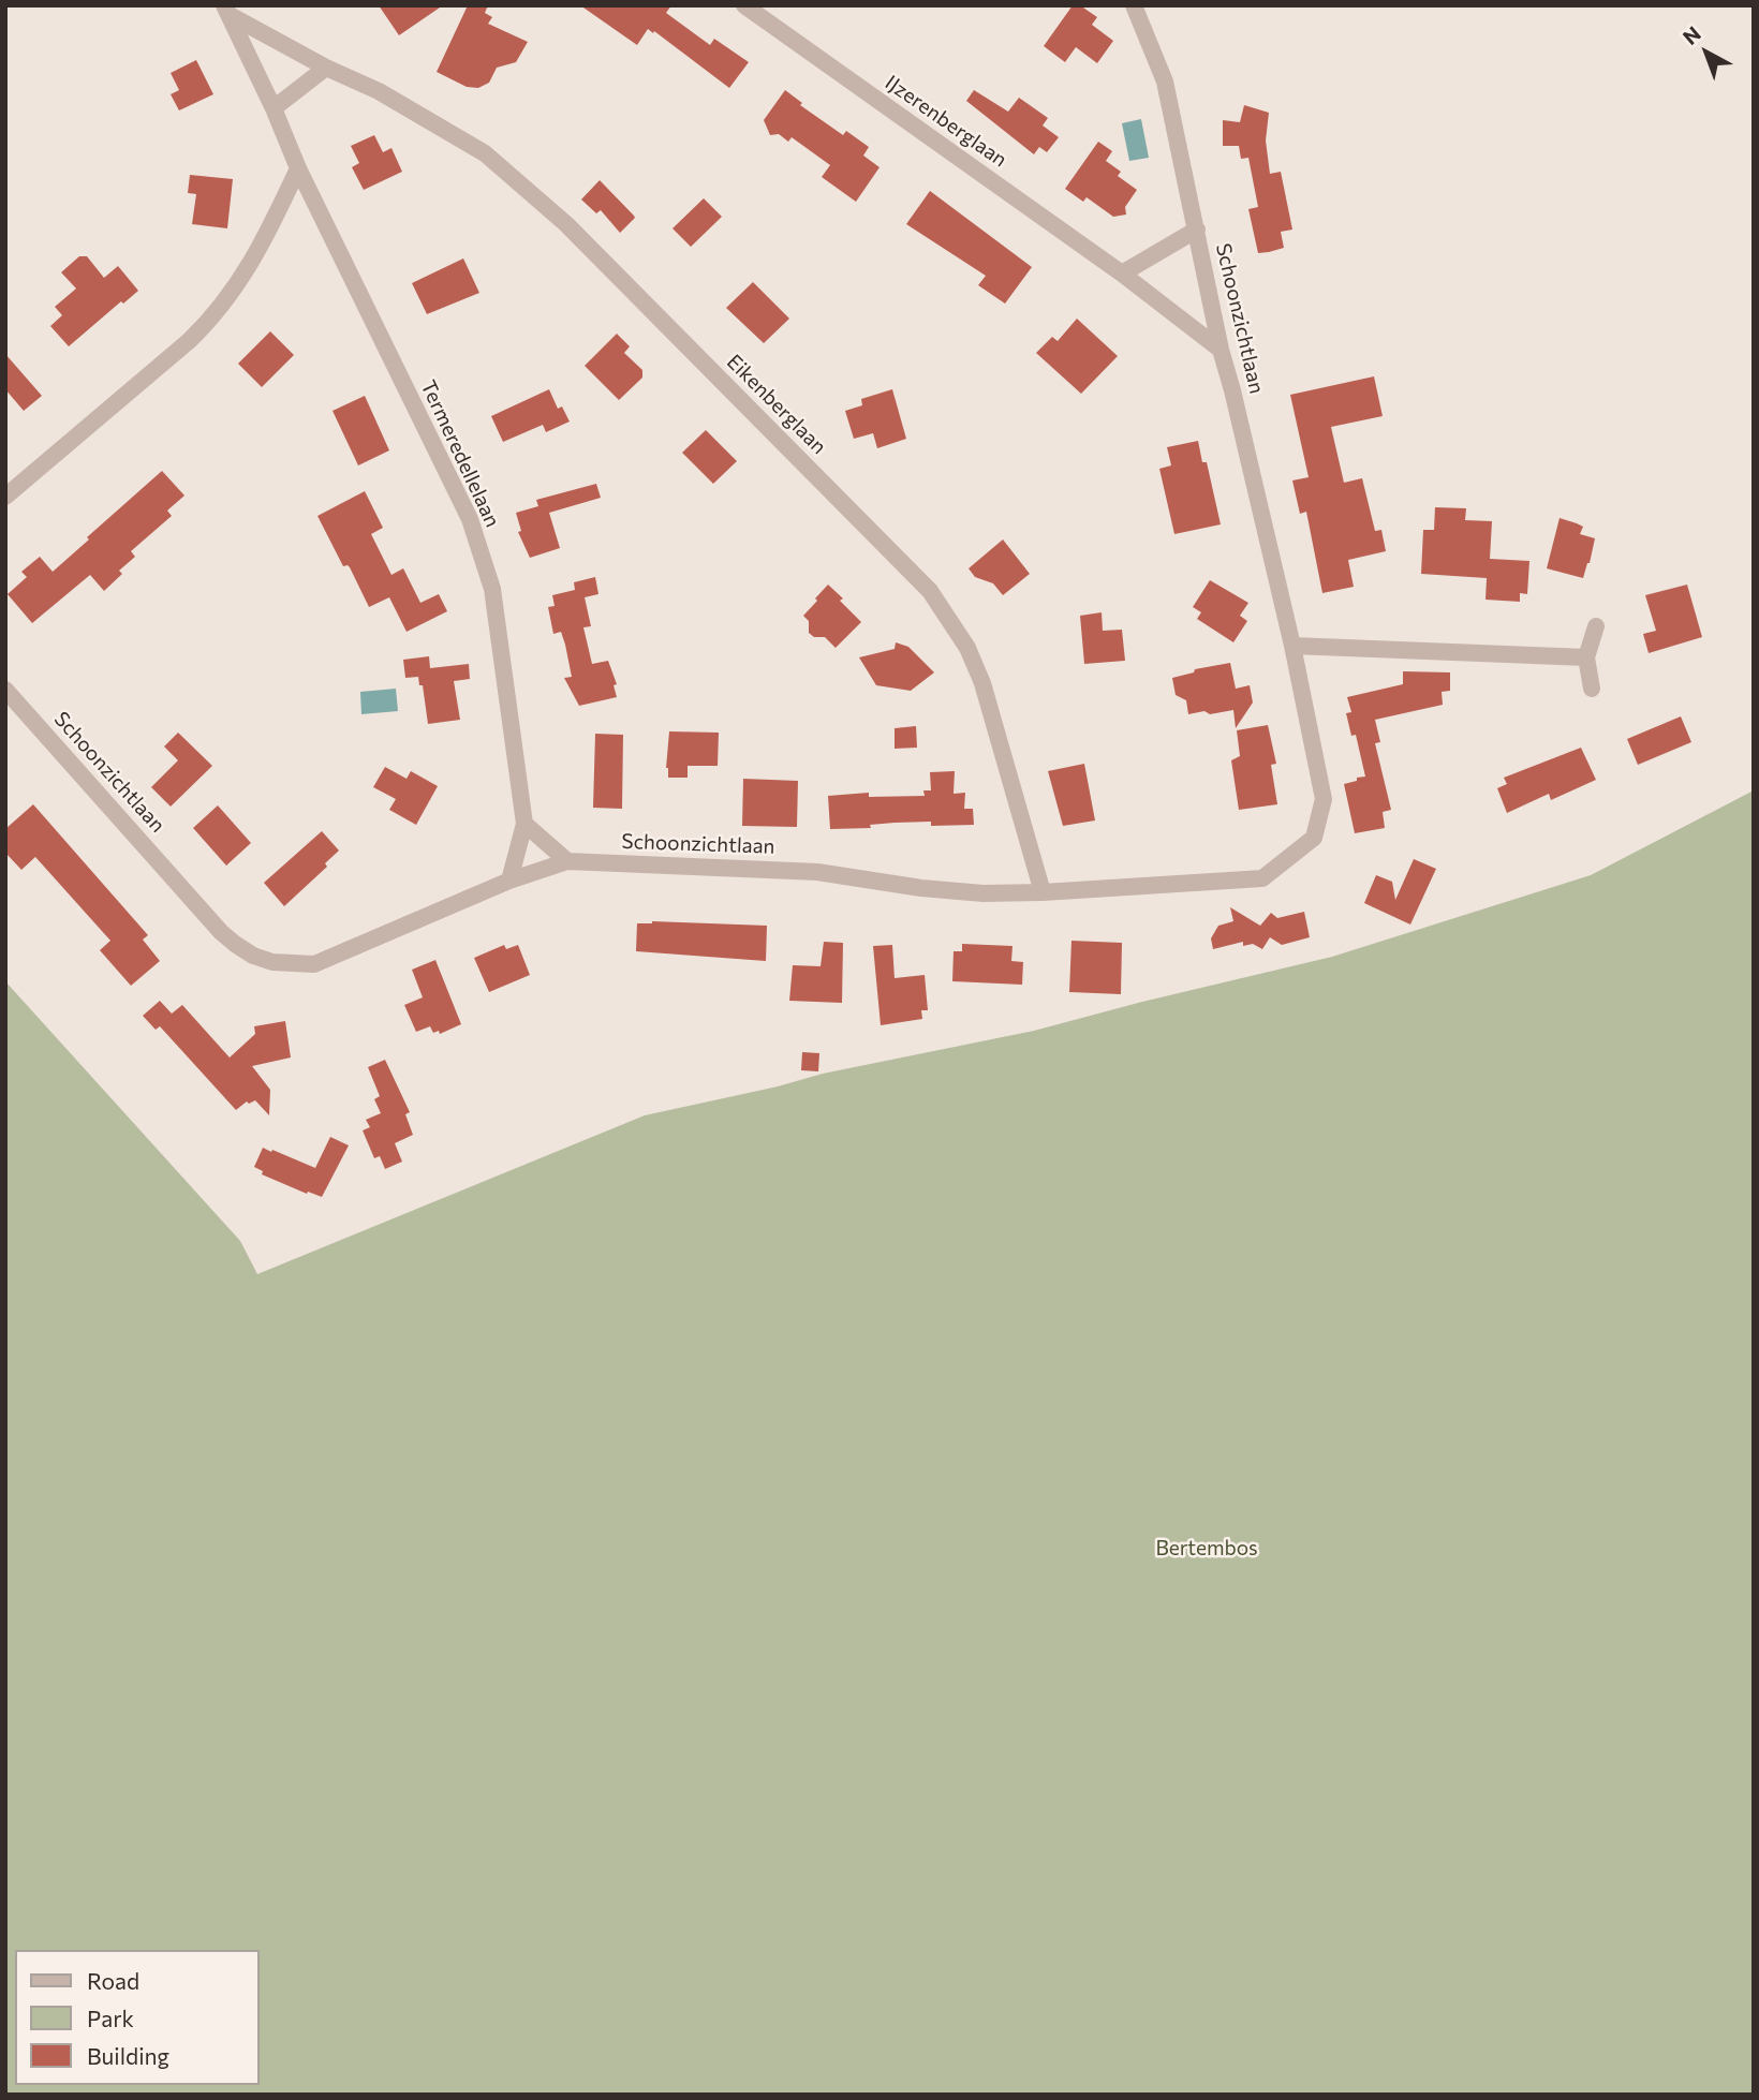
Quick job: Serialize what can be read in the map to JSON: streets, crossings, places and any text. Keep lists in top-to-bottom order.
{
  "streets": {
    "street": [
      "IJzerenberglaan",
      "Schoonzichtlaan",
      "Eikenberglaan",
      "Termeredellelaan"
    ]
  },
  "crossings": [
    ["IJzerenberglaan", "Schoonzichtlaan"],
    ["Schoonzichtlaan", "Eikenberglaan"],
    ["Schoonzichtlaan", "Termeredellelaan"]
  ],
  "parks": ["Bertembos"],
  "legend": ["Road", "Park", "Building"],
  "north": "top left"
}
